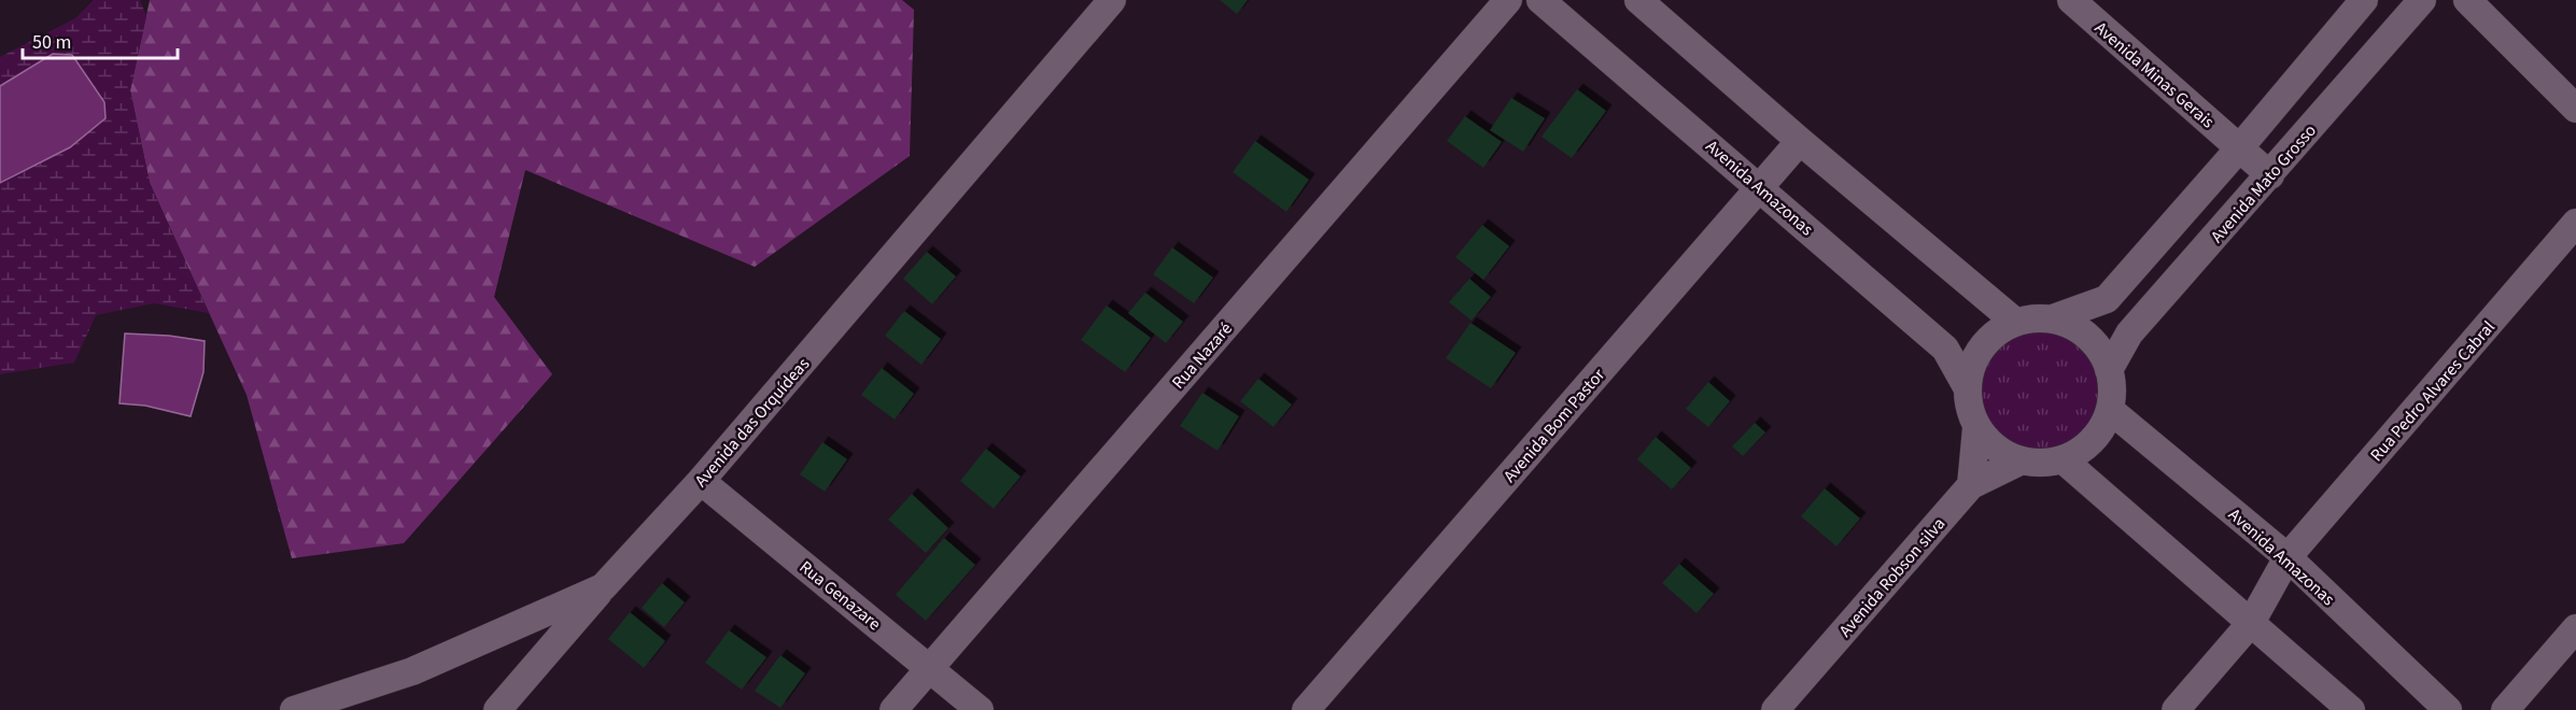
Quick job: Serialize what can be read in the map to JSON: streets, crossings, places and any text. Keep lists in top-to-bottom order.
{
  "streets": {
    "street": [
      "Avenida Minas Gerais",
      "Avenida Mato Grosso",
      "Avenida Amazonas",
      "Rua Nazaré",
      "Rua Pedro Alvares Cabral",
      "Avenida das Orquídeas",
      "Avenida Bom Pastor",
      "Avenida Robson silva",
      "Rua Genazare"
    ]
  },
  "crossings": [
    ["Avenida Minas Gerais", "Avenida Mato Grosso"],
    ["Avenida Mato Grosso", "Avenida Amazonas"],
    ["Avenida Mato Grosso", "Avenida Robson silva"],
    ["Avenida Amazonas", "Rua Pedro Alvares Cabral"],
    ["Avenida Amazonas", "Avenida Bom Pastor"],
    ["Avenida Amazonas", "Avenida Robson silva"],
    ["Rua Nazaré", "Rua Genazare"],
    ["Avenida das Orquídeas", "Rua Genazare"]
  ],
  "scale_bar": "50 m"
}
